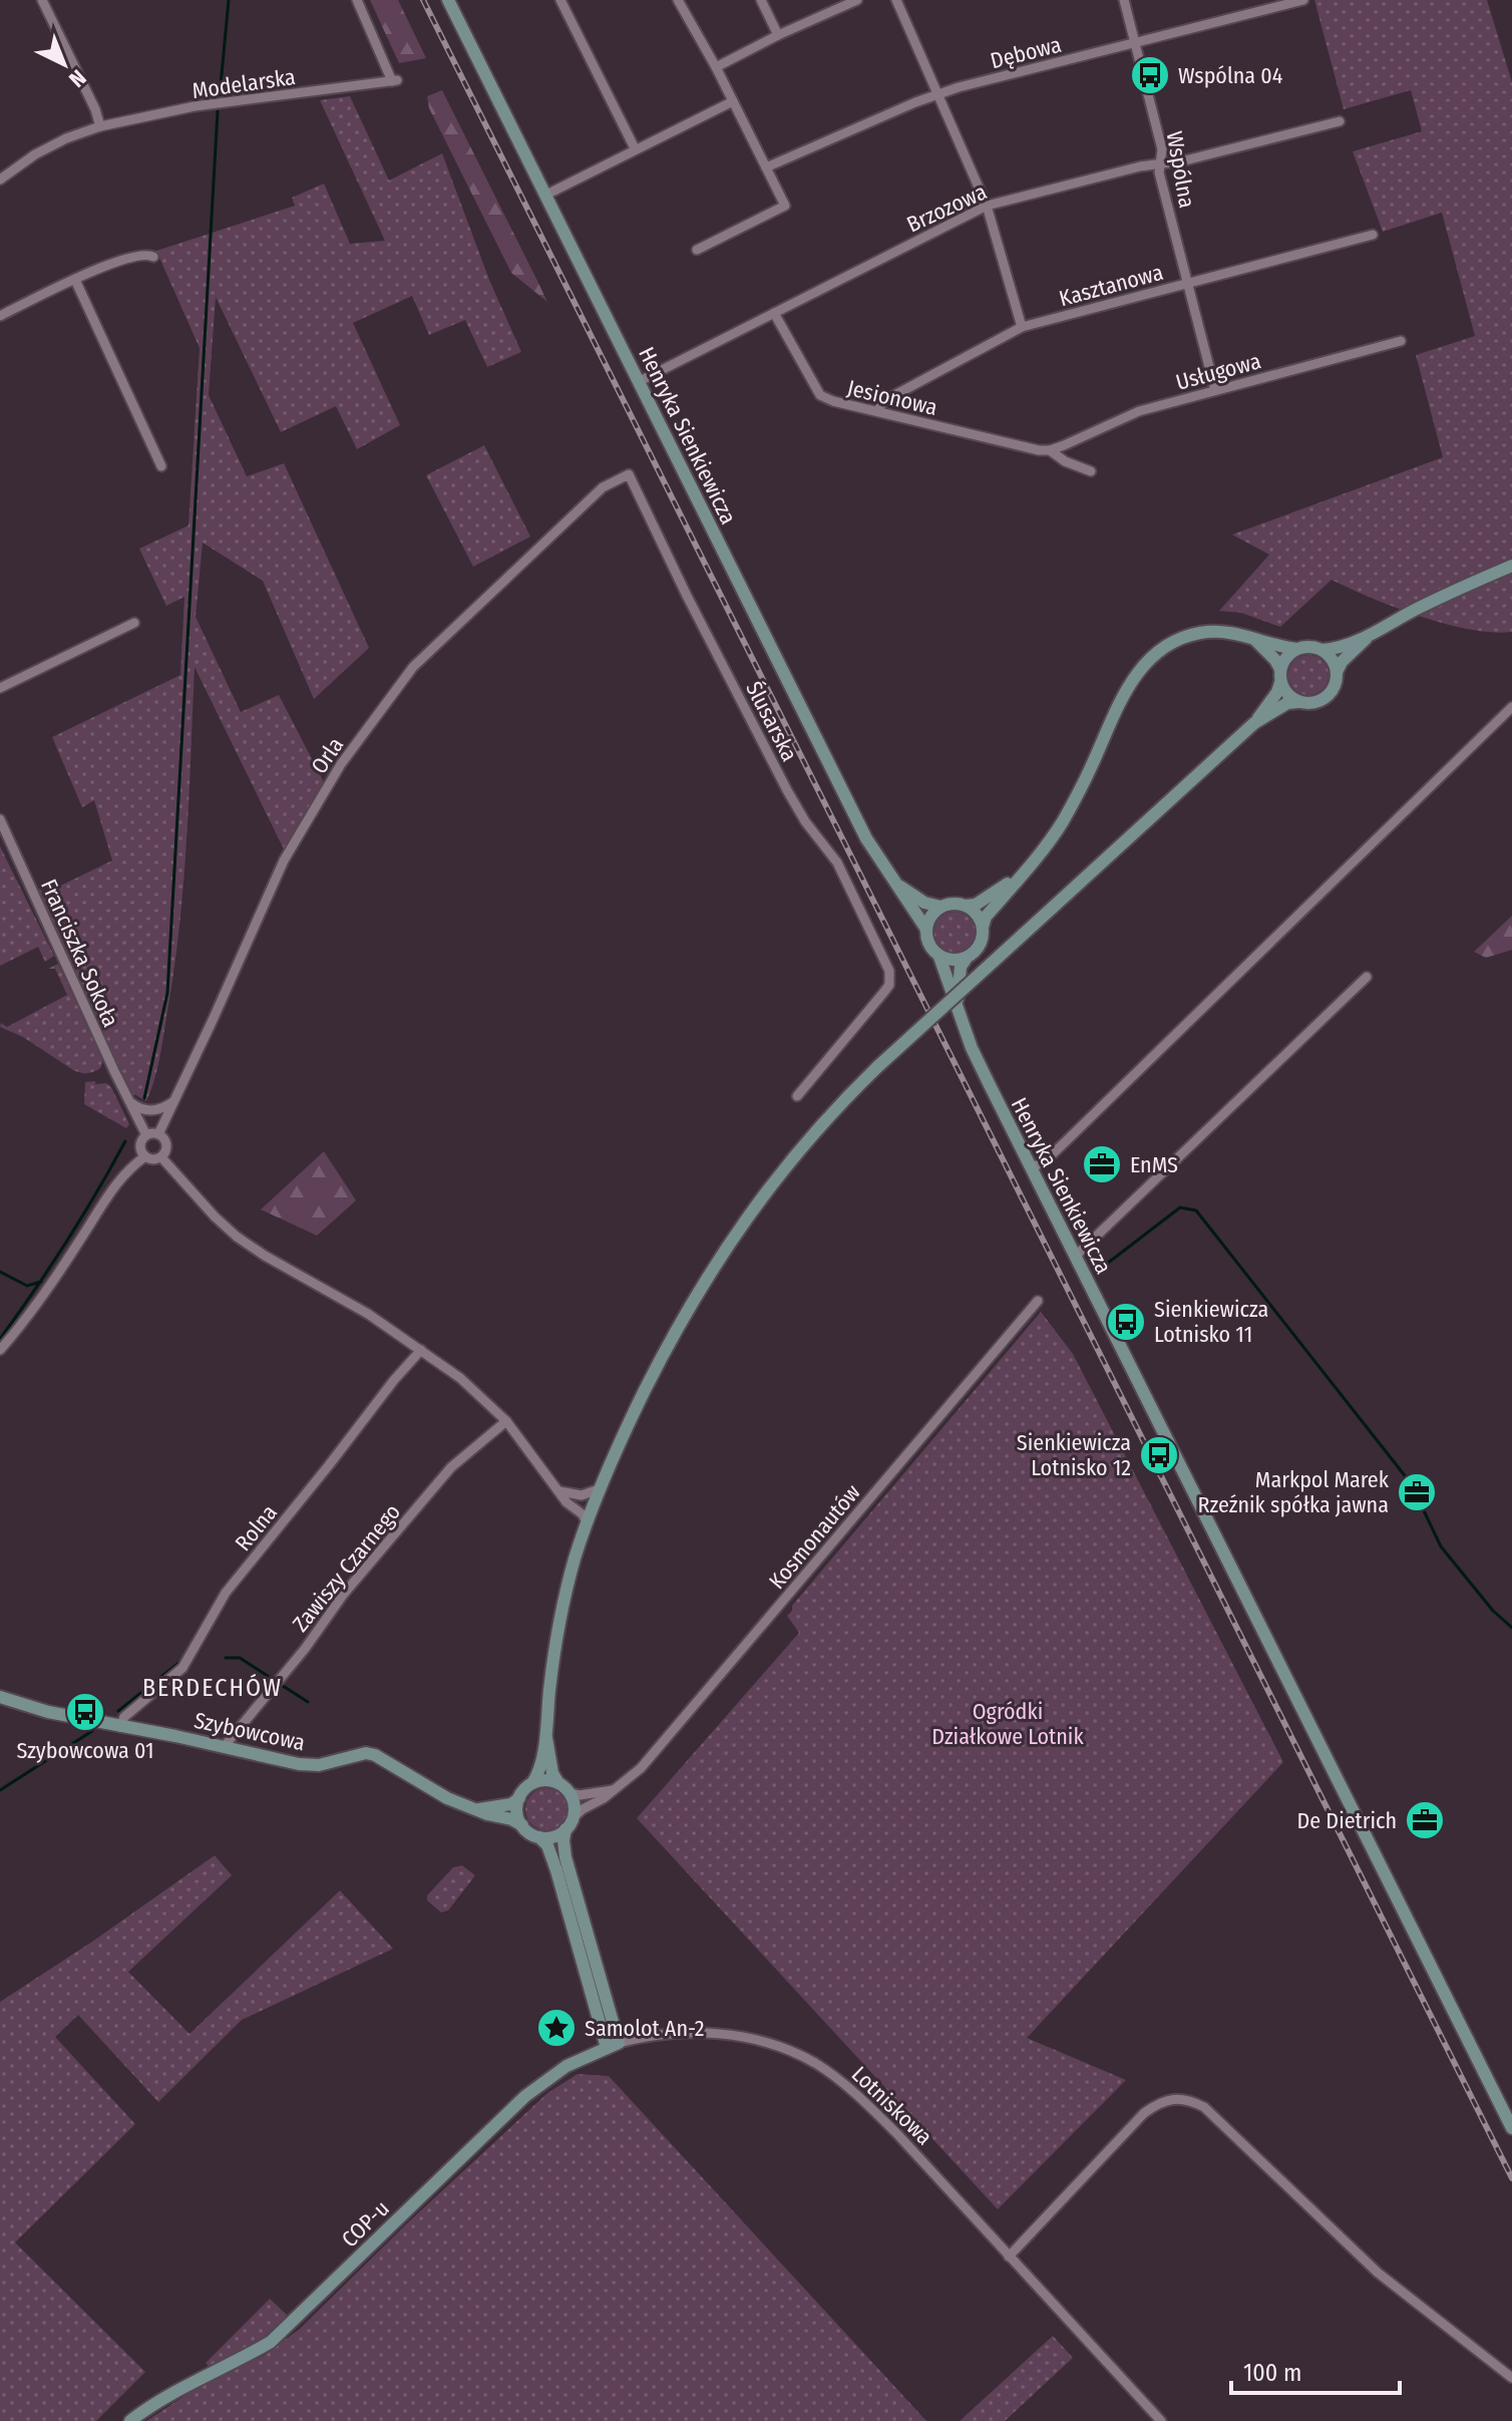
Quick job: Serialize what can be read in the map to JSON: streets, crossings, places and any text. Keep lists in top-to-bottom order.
{
  "streets": {
    "main road": ["Henryka Sienkiewicza", "Szybowcowa", "COP-u"],
    "street": [
      "Dębowa",
      "Modelarska",
      "Wspólna",
      "Brzozowa",
      "Kasztanowa",
      "Usługowa",
      "Jesionowa",
      "Ślusarska",
      "Orla",
      "Franciszka Sokoła",
      "Rolna",
      "Kosmonautów",
      "Zawiszy Czarnego",
      "Lotniskowa"
    ]
  },
  "crossings": [
    ["Dębowa", "Wspólna"],
    ["Wspólna", "Brzozowa"],
    ["Wspólna", "Kasztanowa"],
    ["Wspólna", "Usługowa"],
    ["Brzozowa", "Jesionowa"],
    ["Brzozowa", "Henryka Sienkiewicza"],
    ["Kasztanowa", "Jesionowa"],
    ["Usługowa", "Jesionowa"],
    ["Ślusarska", "Orla"],
    ["Orla", "Franciszka Sokoła"],
    ["Rolna", "Szybowcowa"],
    ["Kosmonautów", "Szybowcowa"],
    ["Zawiszy Czarnego", "Szybowcowa"],
    ["Lotniskowa", "COP-u"]
  ],
  "districts": ["BERDECHÓW"],
  "parks": ["Ogródki Działkowe Lotnik"],
  "places": {
    "bus stop": [
      "Wspólna 04",
      "Sienkiewicza Lotnisko 11",
      "Sienkiewicza Lotnisko 12",
      "Szybowcowa 01"
    ],
    "office": ["EnMS", "Markpol Marek Rzeźnik spółka jawna", "De Dietrich"],
    "place": ["Samolot An-2"]
  },
  "scale_bar": "100 m",
  "north": "bottom right"
}
